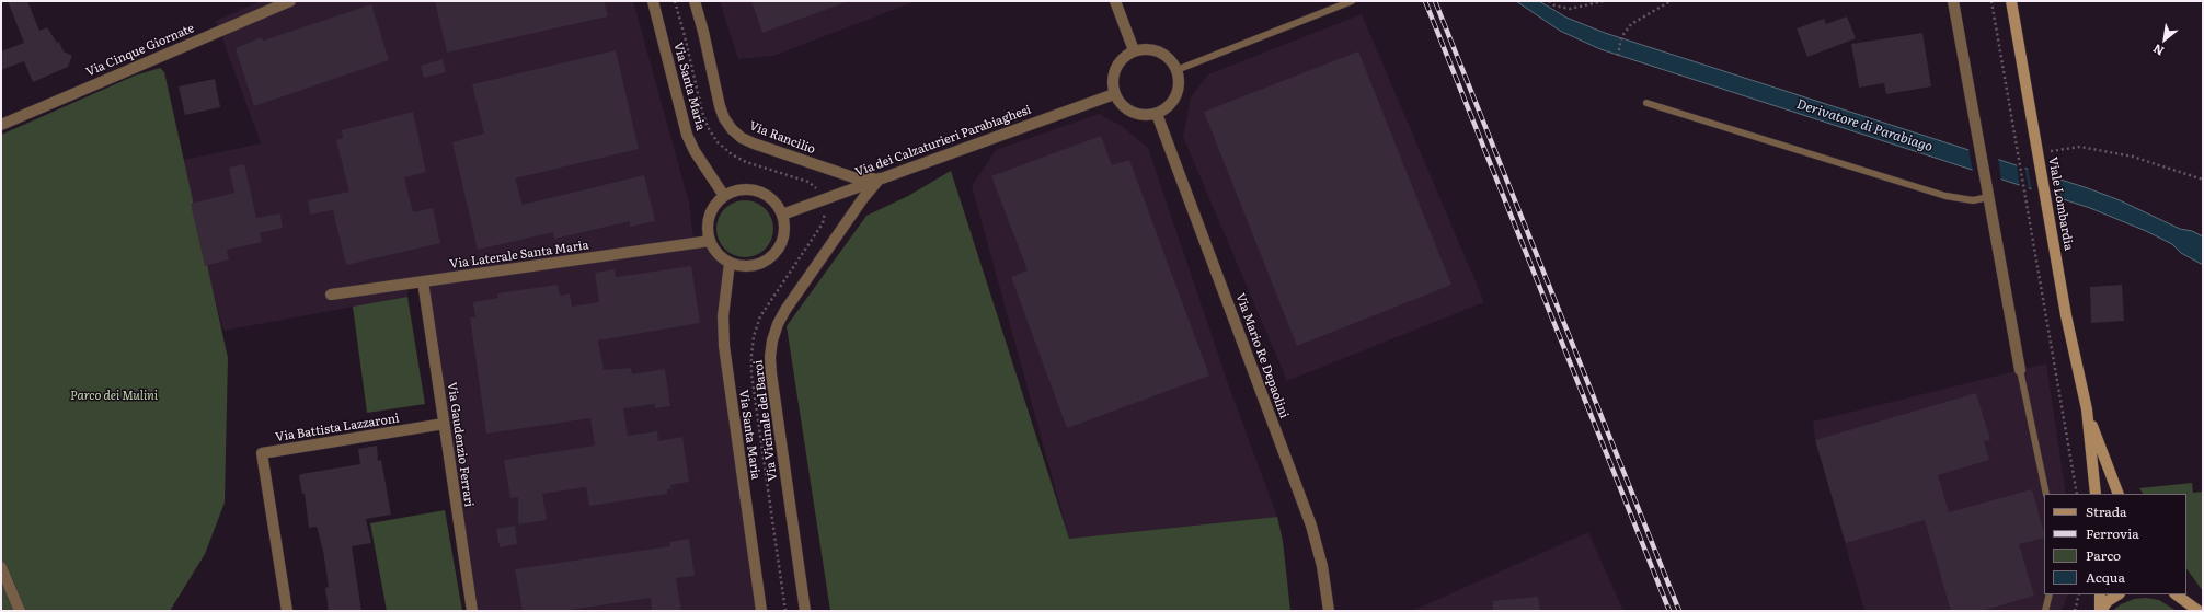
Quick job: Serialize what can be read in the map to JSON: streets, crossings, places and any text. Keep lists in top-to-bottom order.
{
  "streets": {
    "main road": ["Viale Lombardia"],
    "street": [
      "Via Cinque Giornate",
      "Via Santa Maria",
      "Via Rancilio",
      "Via dei Calzaturieri Parabiaghesi",
      "Via Laterale Santa Maria",
      "Via Mario Re Depaolini",
      "Via Vicinale del Baroi",
      "Via Battista Lazzaroni",
      "Via Gaudenzio Ferrari"
    ]
  },
  "crossings": [
    ["Via Santa Maria", "Via dei Calzaturieri Parabiaghesi"],
    ["Via Santa Maria", "Via Laterale Santa Maria"],
    ["Via Rancilio", "Via dei Calzaturieri Parabiaghesi"],
    ["Via Rancilio", "Via Vicinale del Baroi"],
    ["Via dei Calzaturieri Parabiaghesi", "Via Laterale Santa Maria"],
    ["Via dei Calzaturieri Parabiaghesi", "Via Mario Re Depaolini"],
    ["Via dei Calzaturieri Parabiaghesi", "Via Vicinale del Baroi"],
    ["Via Laterale Santa Maria", "Via Gaudenzio Ferrari"],
    ["Via Battista Lazzaroni", "Via Gaudenzio Ferrari"]
  ],
  "water": ["Derivatore di Parabiago"],
  "parks": ["Parco dei Mulini"],
  "legend": [
    "Strada",
    "Ferrovia",
    "Parco",
    "Acqua"
  ],
  "north": "bottom left"
}
